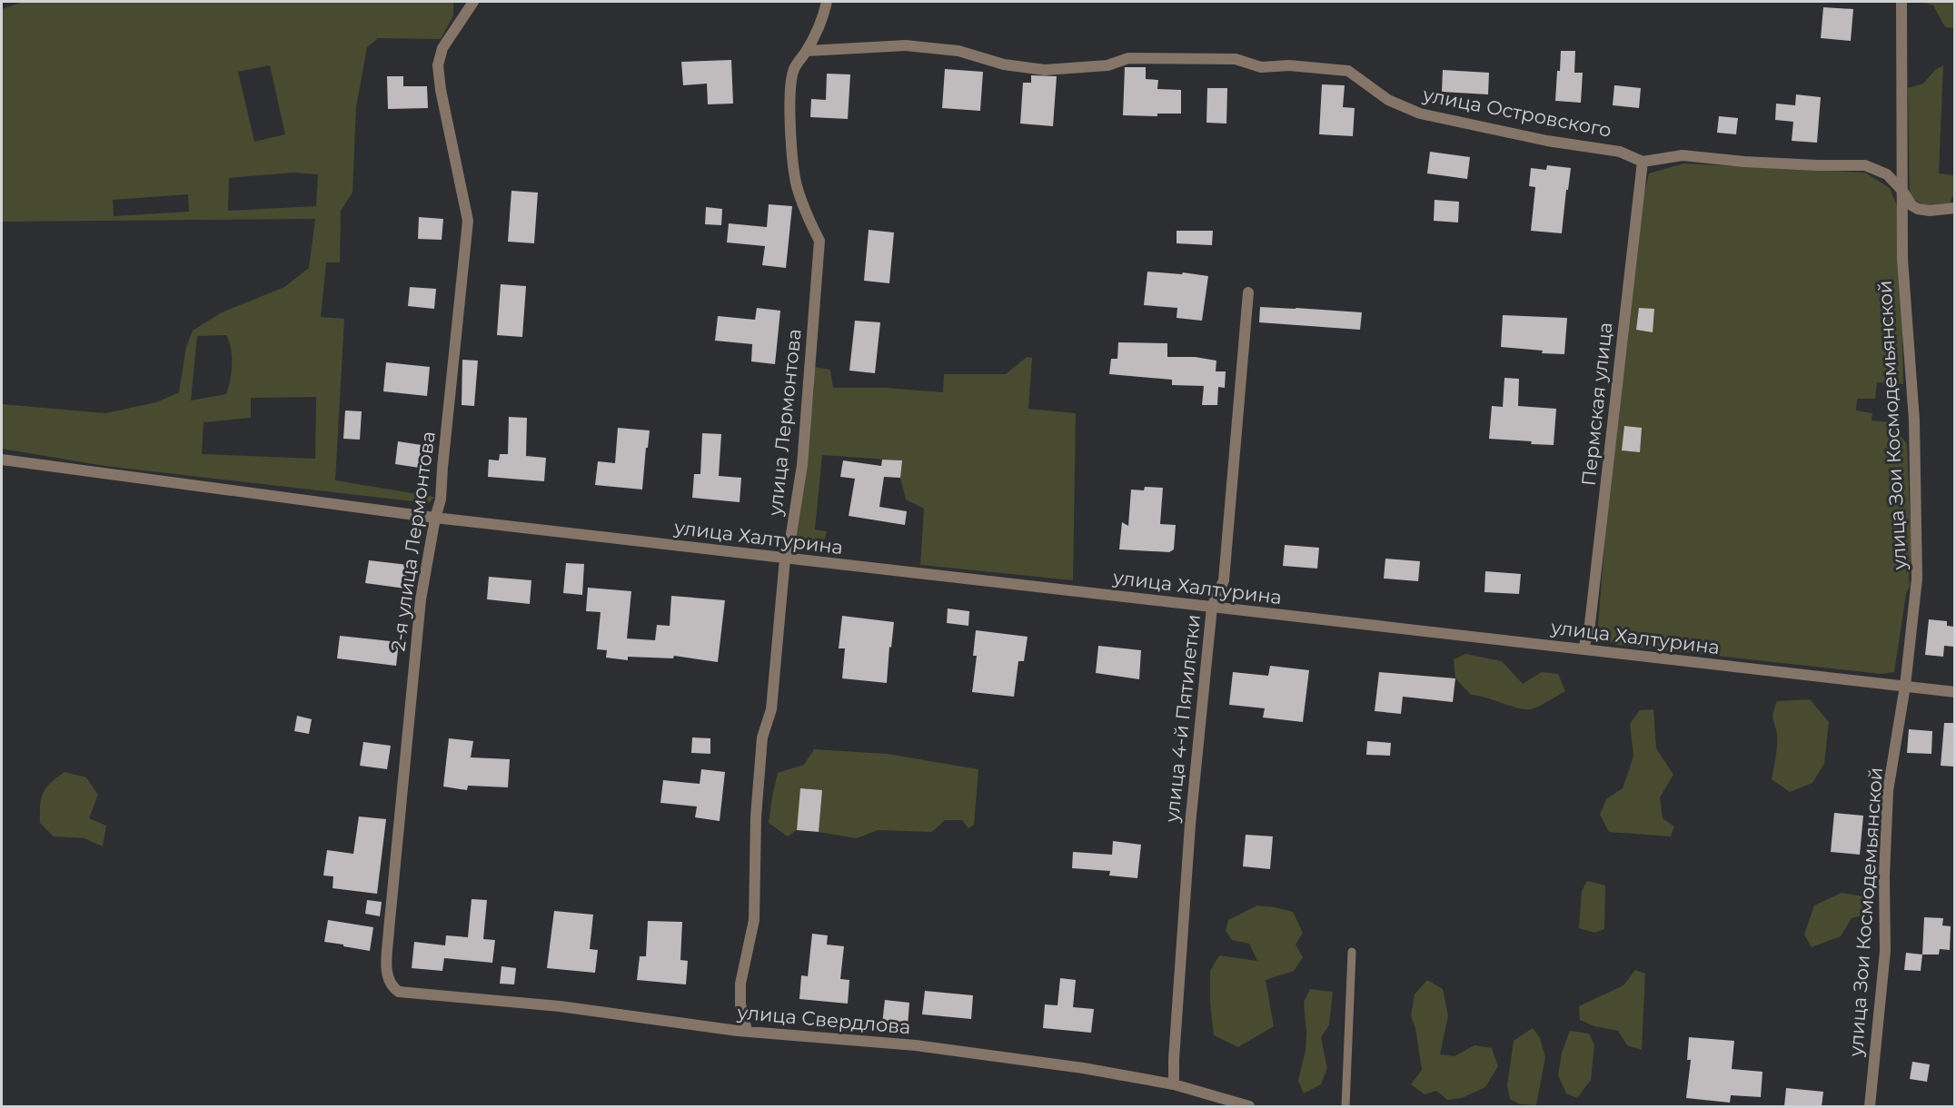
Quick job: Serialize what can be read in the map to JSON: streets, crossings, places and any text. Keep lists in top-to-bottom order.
{
  "streets": {
    "street": [
      "улица Островского",
      "Пермская улица",
      "улица Лермонтова",
      "улица Зои Космодемьянской",
      "улица Халтурина",
      "2-я улица Лермонтова",
      "улица 4-й Пятилетки",
      "улица Свердлова"
    ]
  },
  "crossings": [
    ["улица Островского", "Пермская улица"],
    ["улица Островского", "улица Лермонтова"],
    ["Пермская улица", "улица Халтурина"],
    ["улица Лермонтова", "улица Халтурина"],
    ["улица Лермонтова", "улица Свердлова"],
    ["улица Зои Космодемьянской", "улица Халтурина"],
    ["улица Халтурина", "2-я улица Лермонтова"],
    ["улица Халтурина", "улица 4-й Пятилетки"],
    ["2-я улица Лермонтова", "улица Свердлова"],
    ["улица 4-й Пятилетки", "улица Свердлова"]
  ]
}
